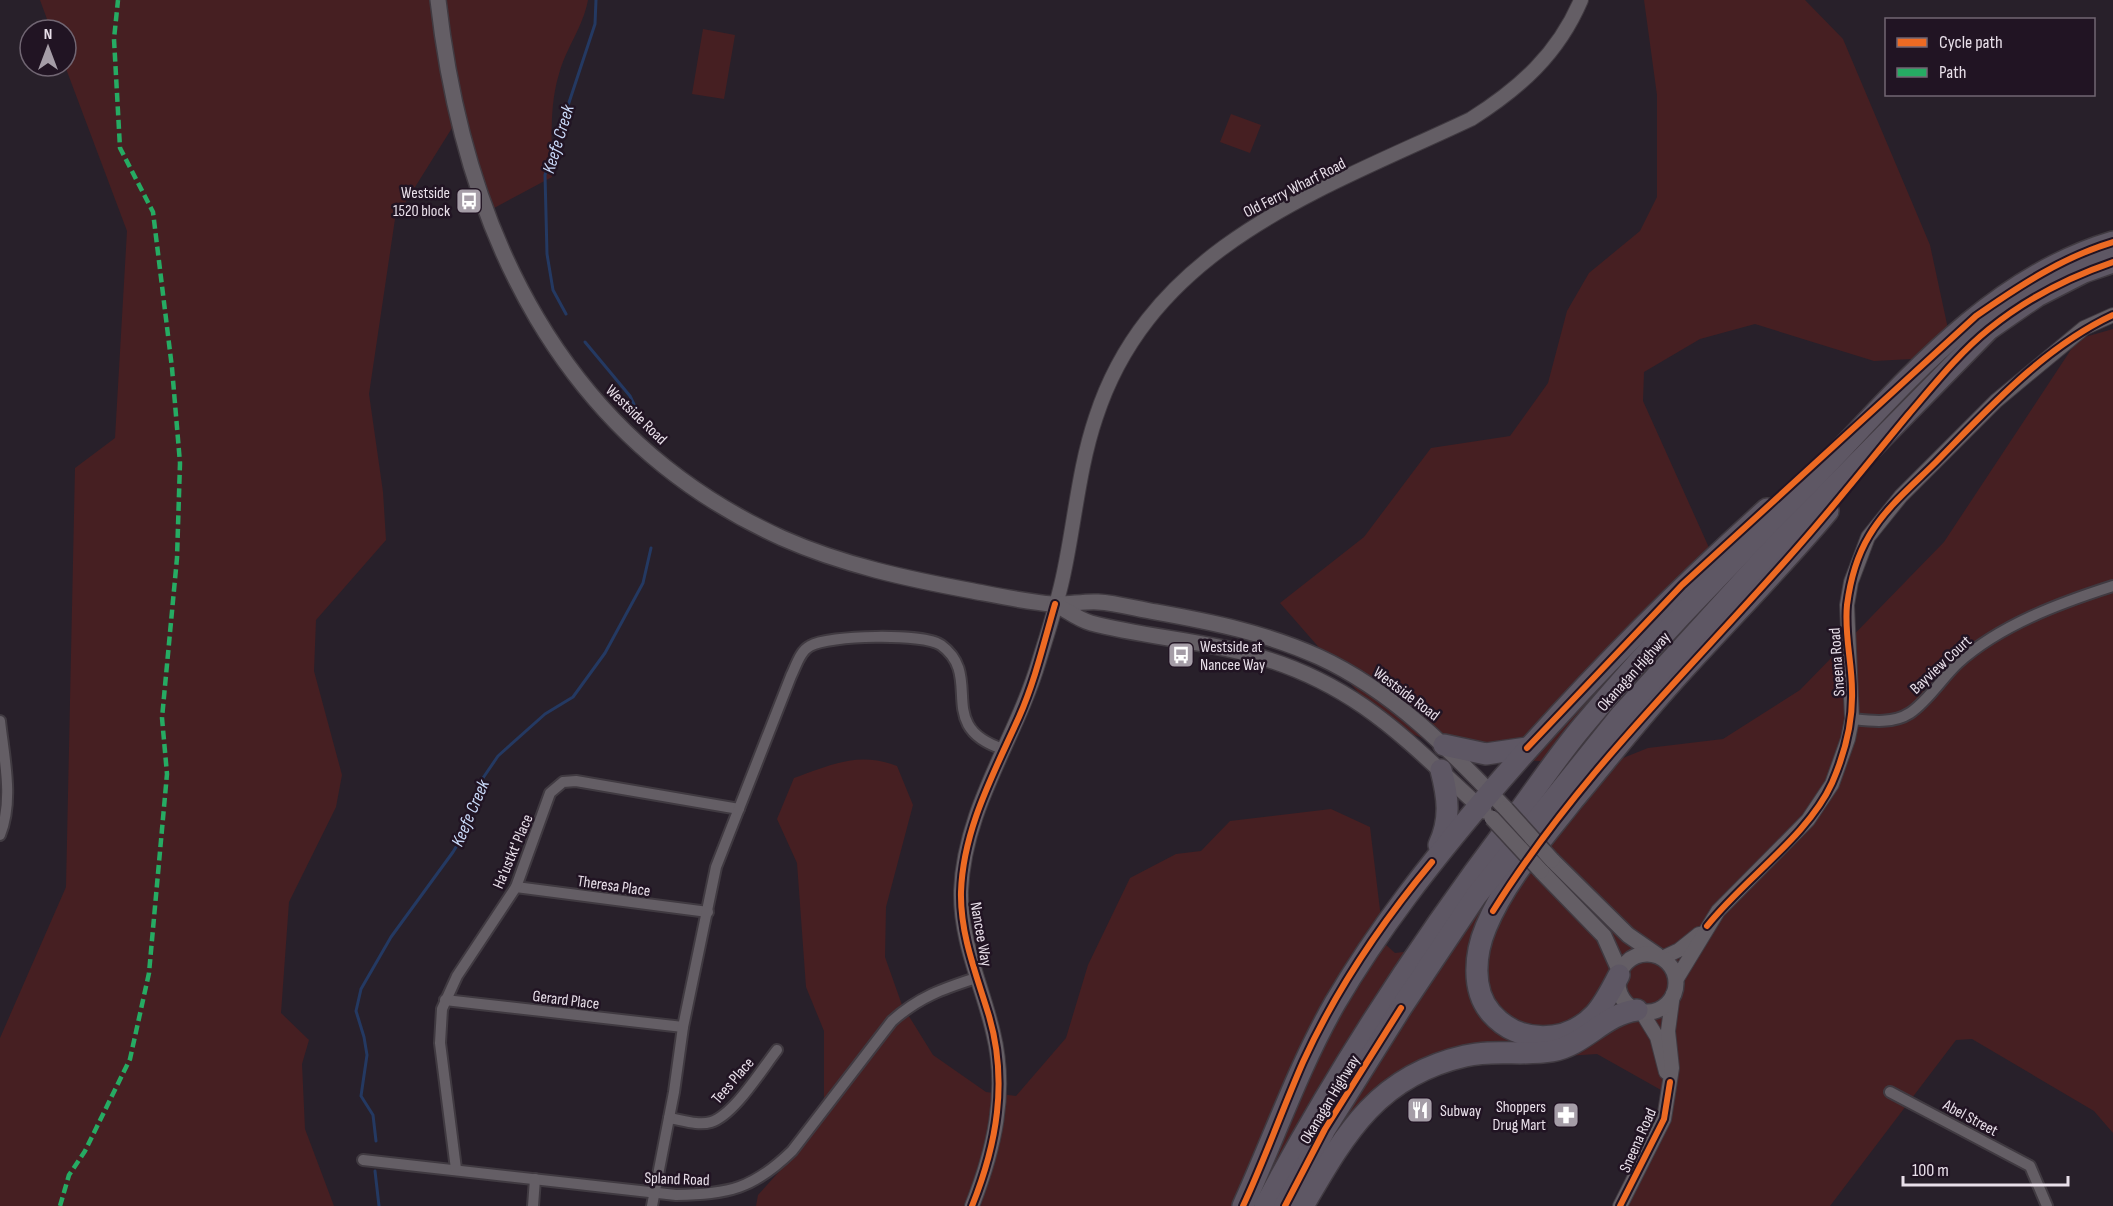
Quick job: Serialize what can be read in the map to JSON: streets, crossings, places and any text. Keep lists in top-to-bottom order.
{
  "streets": {
    "highway": ["Okanagan Highway"],
    "main road": ["Westside Road"],
    "street": [
      "Old Ferry Wharf Road",
      "Sneena Road",
      "Bayview Court",
      "Ha'ustkt' Place",
      "Theresa Place",
      "Nancee Way",
      "Gerard Place",
      "Tees Place",
      "Abel Street",
      "Spland Road"
    ]
  },
  "crossings": [
    ["Old Ferry Wharf Road", "Westside Road"],
    ["Old Ferry Wharf Road", "Nancee Way"],
    ["Westside Road", "Sneena Road"],
    ["Westside Road", "Nancee Way"],
    ["Sneena Road", "Bayview Court"],
    ["Ha'ustkt' Place", "Theresa Place"],
    ["Ha'ustkt' Place", "Gerard Place"],
    ["Ha'ustkt' Place", "Spland Road"],
    ["Nancee Way", "Spland Road"]
  ],
  "water": ["Keefe Creek"],
  "places": {
    "bus stop": ["Westside 1520 block", "Westside at Nancee Way"],
    "restaurant": ["Subway"],
    "pharmacy": ["Shoppers Drug Mart"]
  },
  "legend": ["Cycle path", "Path"],
  "scale_bar": "100 m",
  "north": "top"
}
